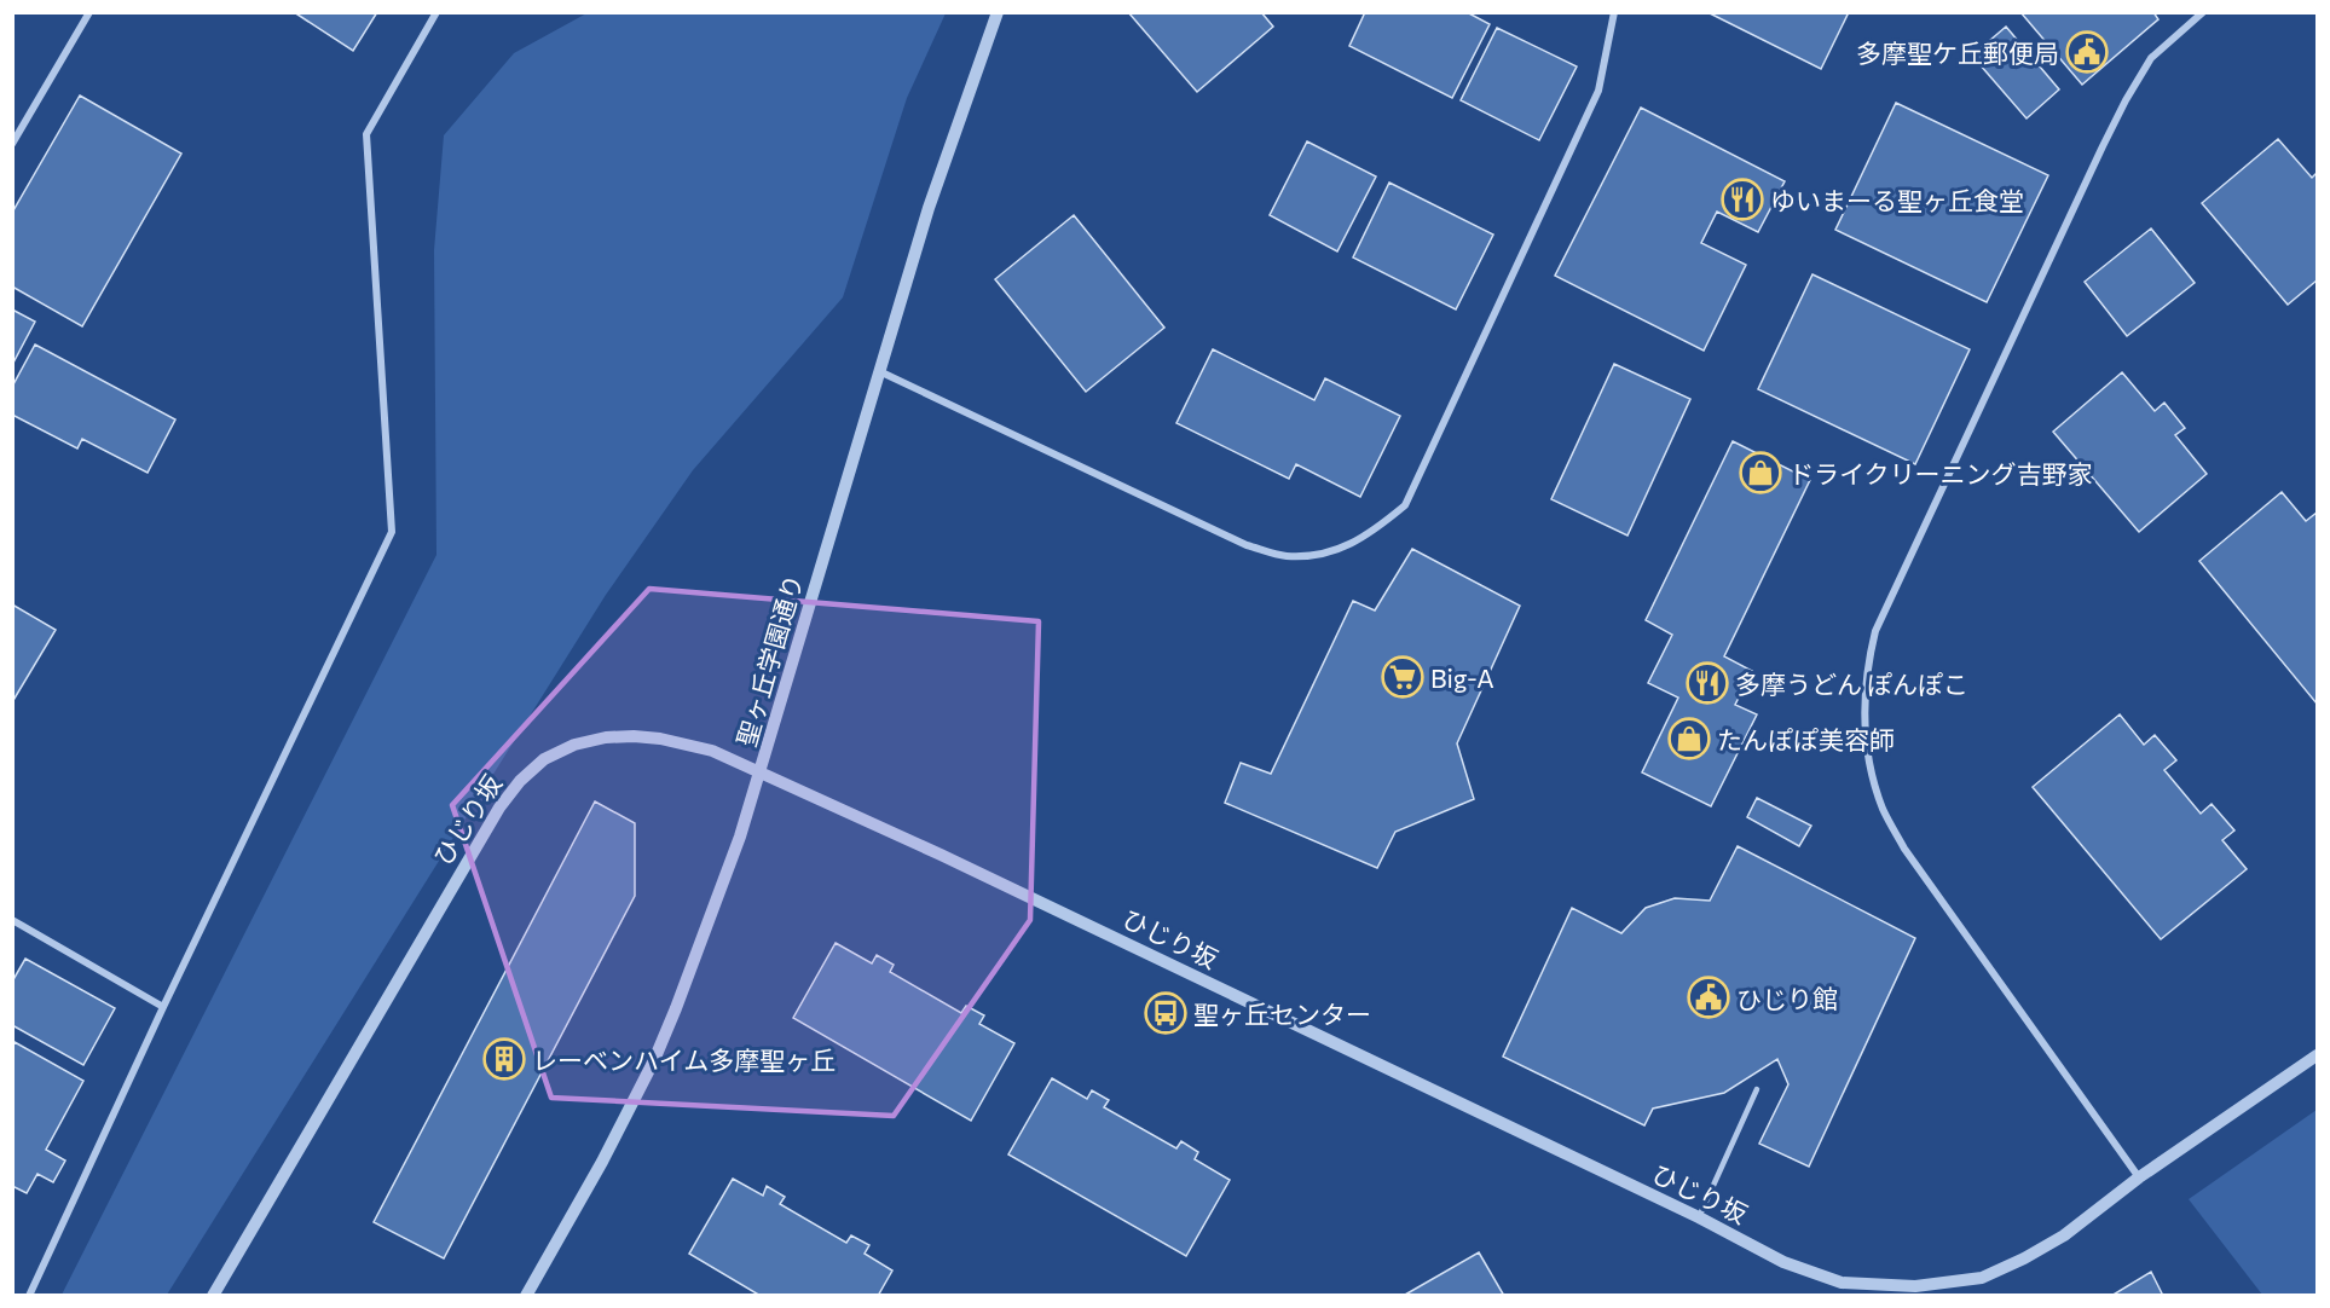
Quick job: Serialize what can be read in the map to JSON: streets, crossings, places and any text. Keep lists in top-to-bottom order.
{
  "streets": {
    "street": ["聖ヶ丘学園通り", "ひじり坂"]
  },
  "crossings": [
    ["聖ヶ丘学園通り", "ひじり坂"]
  ],
  "places": {
    "public building": ["多摩聖ケ丘郵便局", "ひじり館"],
    "restaurant": ["ゆいまーる聖ヶ丘食堂", "多摩うどん ぽんぽこ"],
    "shop": ["ドライクリーニング吉野家", "たんぽぽ美容師"],
    "supermarket": ["Big-A"],
    "bus stop": ["聖ヶ丘センター"],
    "building": ["レーベンハイム多摩聖ヶ丘"]
  }
}
